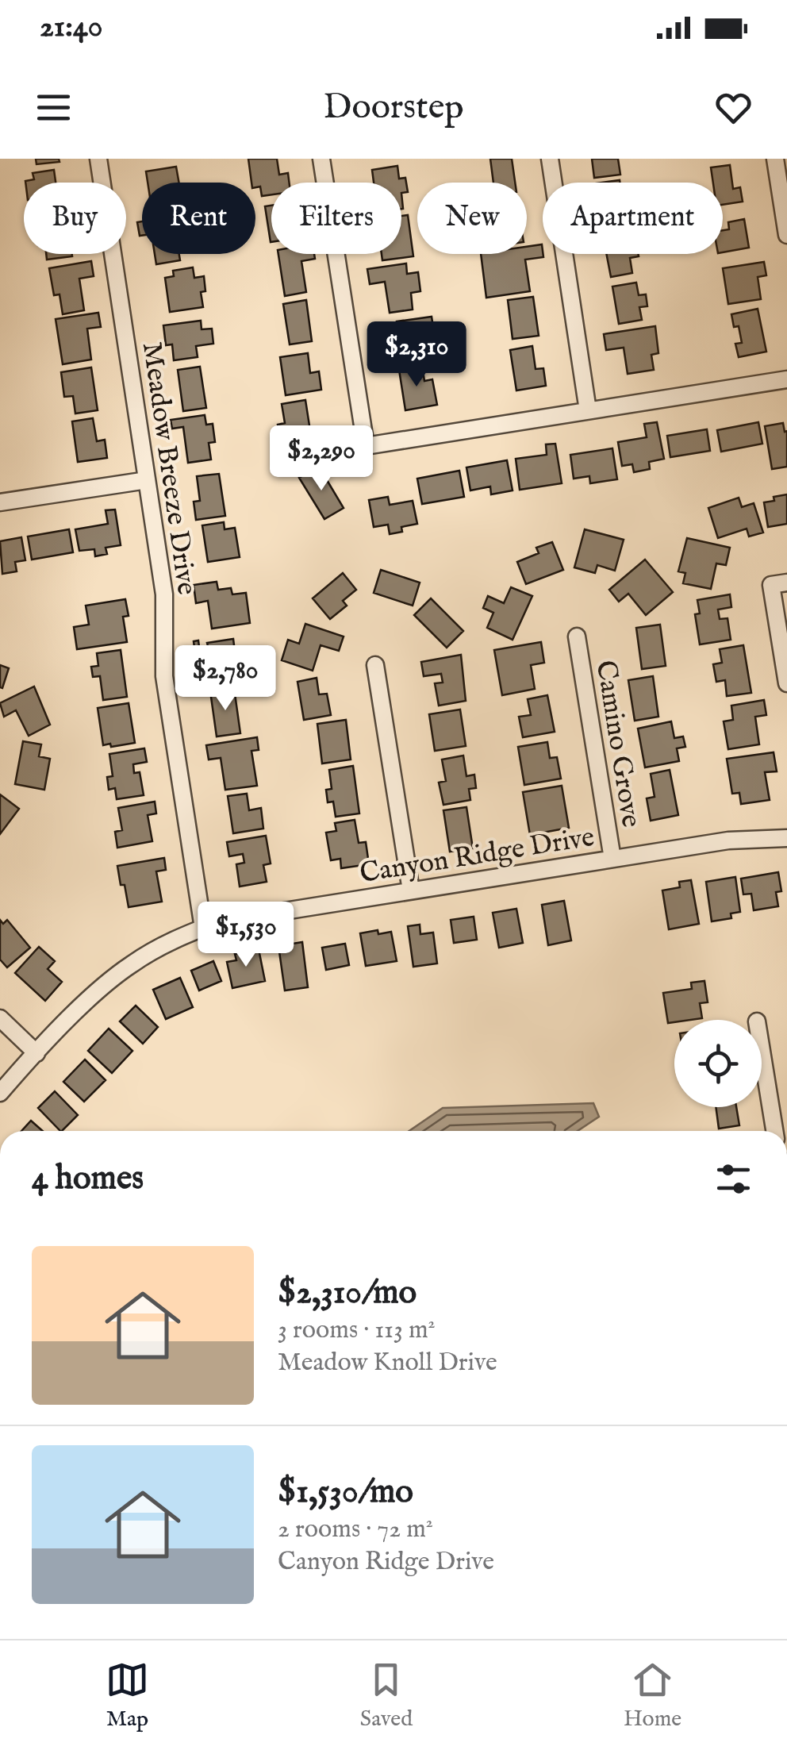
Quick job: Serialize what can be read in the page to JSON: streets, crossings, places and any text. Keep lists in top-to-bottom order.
{
  "streets": {
    "street": ["Meadow Breeze Drive", "Camino Grove", "Canyon Ridge Drive"]
  },
  "crossings": [
    ["Meadow Breeze Drive", "Canyon Ridge Drive"],
    ["Camino Grove", "Canyon Ridge Drive"]
  ],
  "page": {
    "status": "21:40",
    "header": "Doorstep",
    "chip": [
      "Buy",
      "Rent",
      "Filters",
      "New",
      "Apartment"
    ],
    "price": [
      "$2,310",
      "$2,290",
      "$2,780",
      "$1,530"
    ],
    "heading": "4 homes",
    "list": [
      {
        "name": "$2,310/mo",
        "note": "3 rooms · 113 m² · Meadow Knoll Drive"
      },
      {
        "name": "$1,530/mo",
        "note": "2 rooms · 72 m² · Canyon Ridge Drive"
      }
    ],
    "tabs": ["Map", "Saved", "Home"]
  }
}
